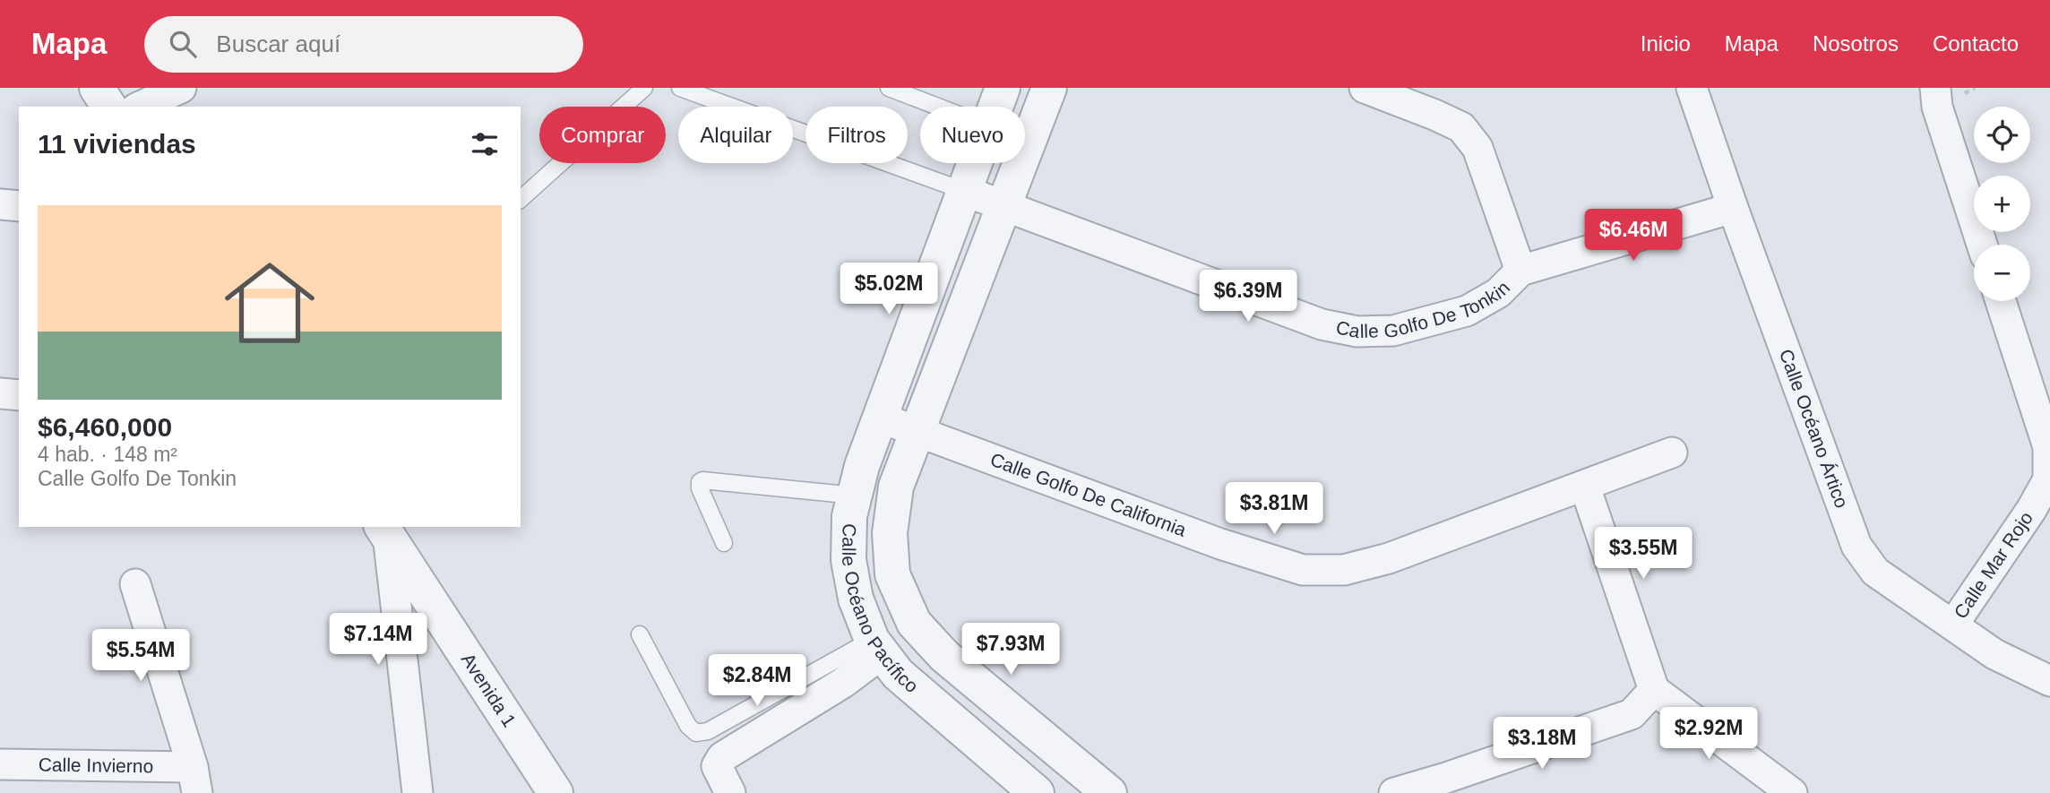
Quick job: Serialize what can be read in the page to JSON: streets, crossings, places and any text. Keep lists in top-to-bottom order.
{
  "streets": {
    "street": [
      "Calle Golfo De Tonkin",
      "Calle Océano Ártico",
      "Calle Golfo De California",
      "Calle Mar Rojo",
      "Calle Océano Pacífico",
      "Avenida 1",
      "Calle Invierno"
    ]
  },
  "crossings": [
    ["Calle Golfo De Tonkin", "Calle Océano Ártico"],
    ["Calle Golfo De Tonkin", "Calle Océano Pacífico"],
    ["Calle Océano Ártico", "Calle Mar Rojo"],
    ["Calle Golfo De California", "Calle Océano Pacífico"]
  ],
  "page": {
    "header": "Mapa",
    "search": "Buscar aquí",
    "nav": [
      "Inicio",
      "Mapa",
      "Nosotros",
      "Contacto"
    ],
    "map_buttons": ["+", "−"],
    "chip": [
      "Comprar",
      "Alquilar",
      "Filtros",
      "Nuevo"
    ],
    "heading": "11 viviendas",
    "list": [
      {
        "name": "$6,460,000",
        "note": "4 hab. · 148 m² · Calle Golfo De Tonkin"
      }
    ],
    "price": [
      "$6.46M",
      "$5.02M",
      "$6.39M",
      "$3.81M",
      "$3.55M",
      "$7.14M",
      "$7.93M",
      "$5.54M",
      "$2.84M",
      "$2.92M",
      "$3.18M"
    ]
  }
}
